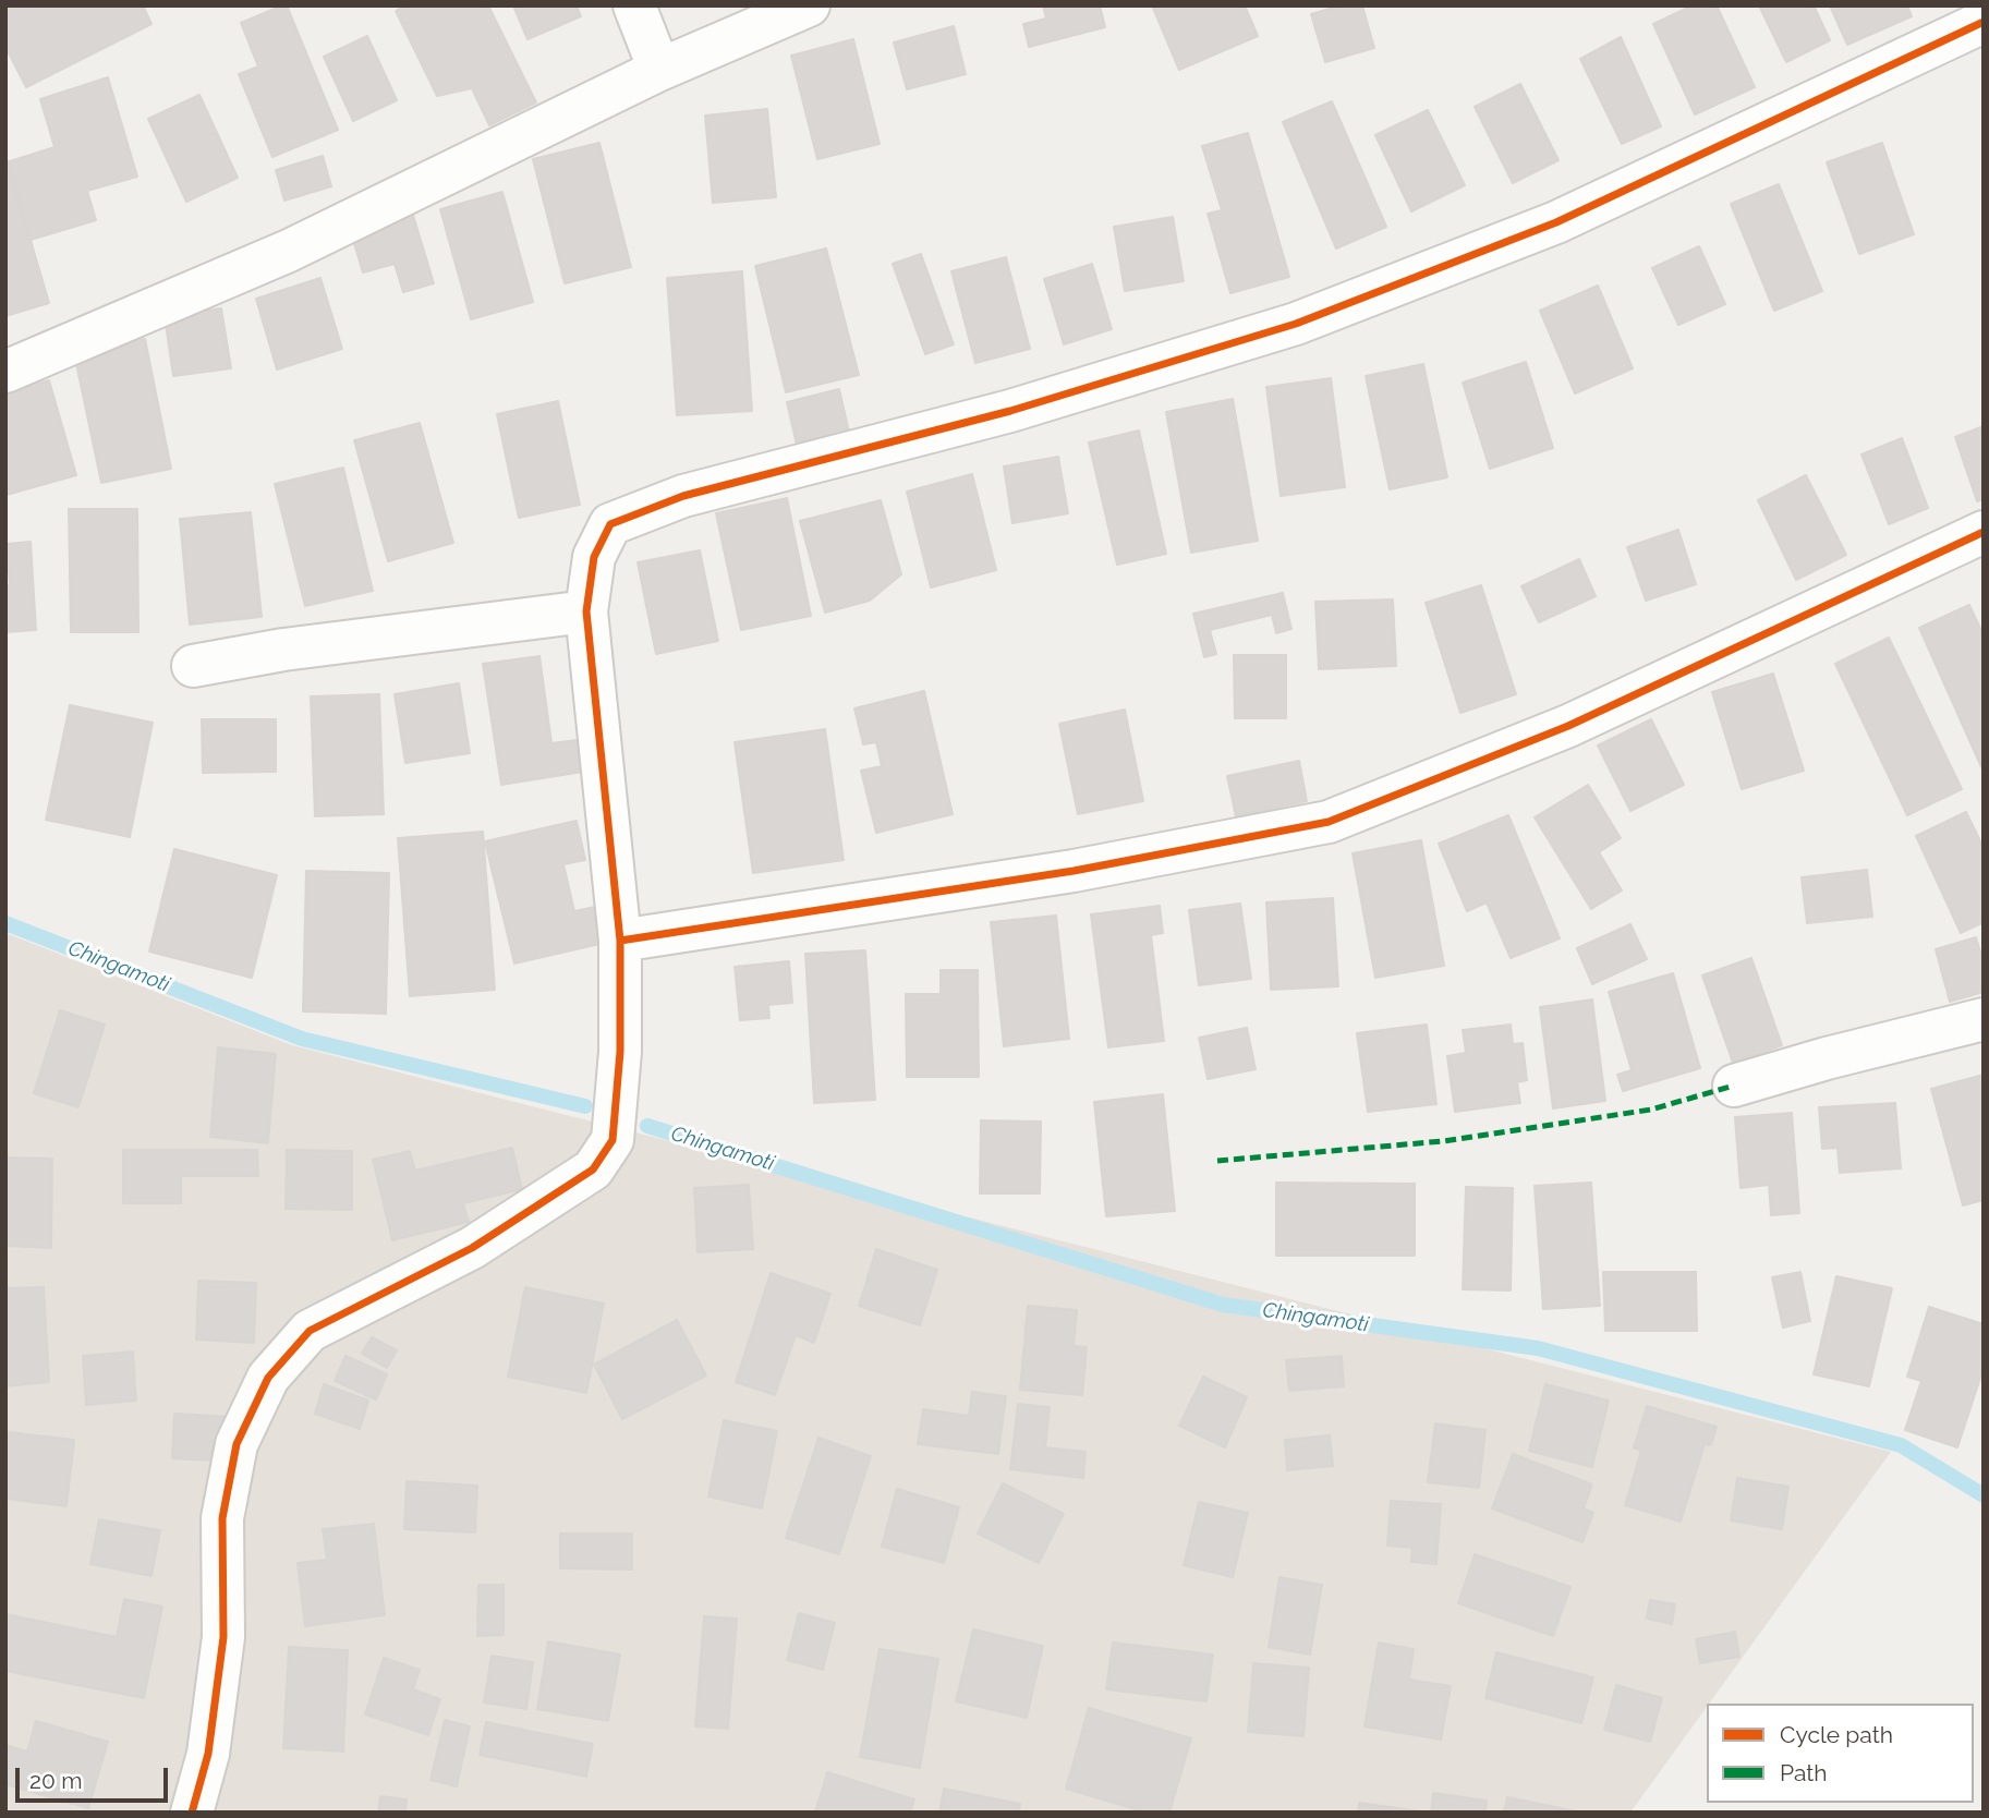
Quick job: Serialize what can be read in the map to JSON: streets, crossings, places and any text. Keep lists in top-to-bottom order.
{
  "water": ["Chingamoti"],
  "legend": ["Cycle path", "Path"],
  "scale_bar": "20 m"
}
